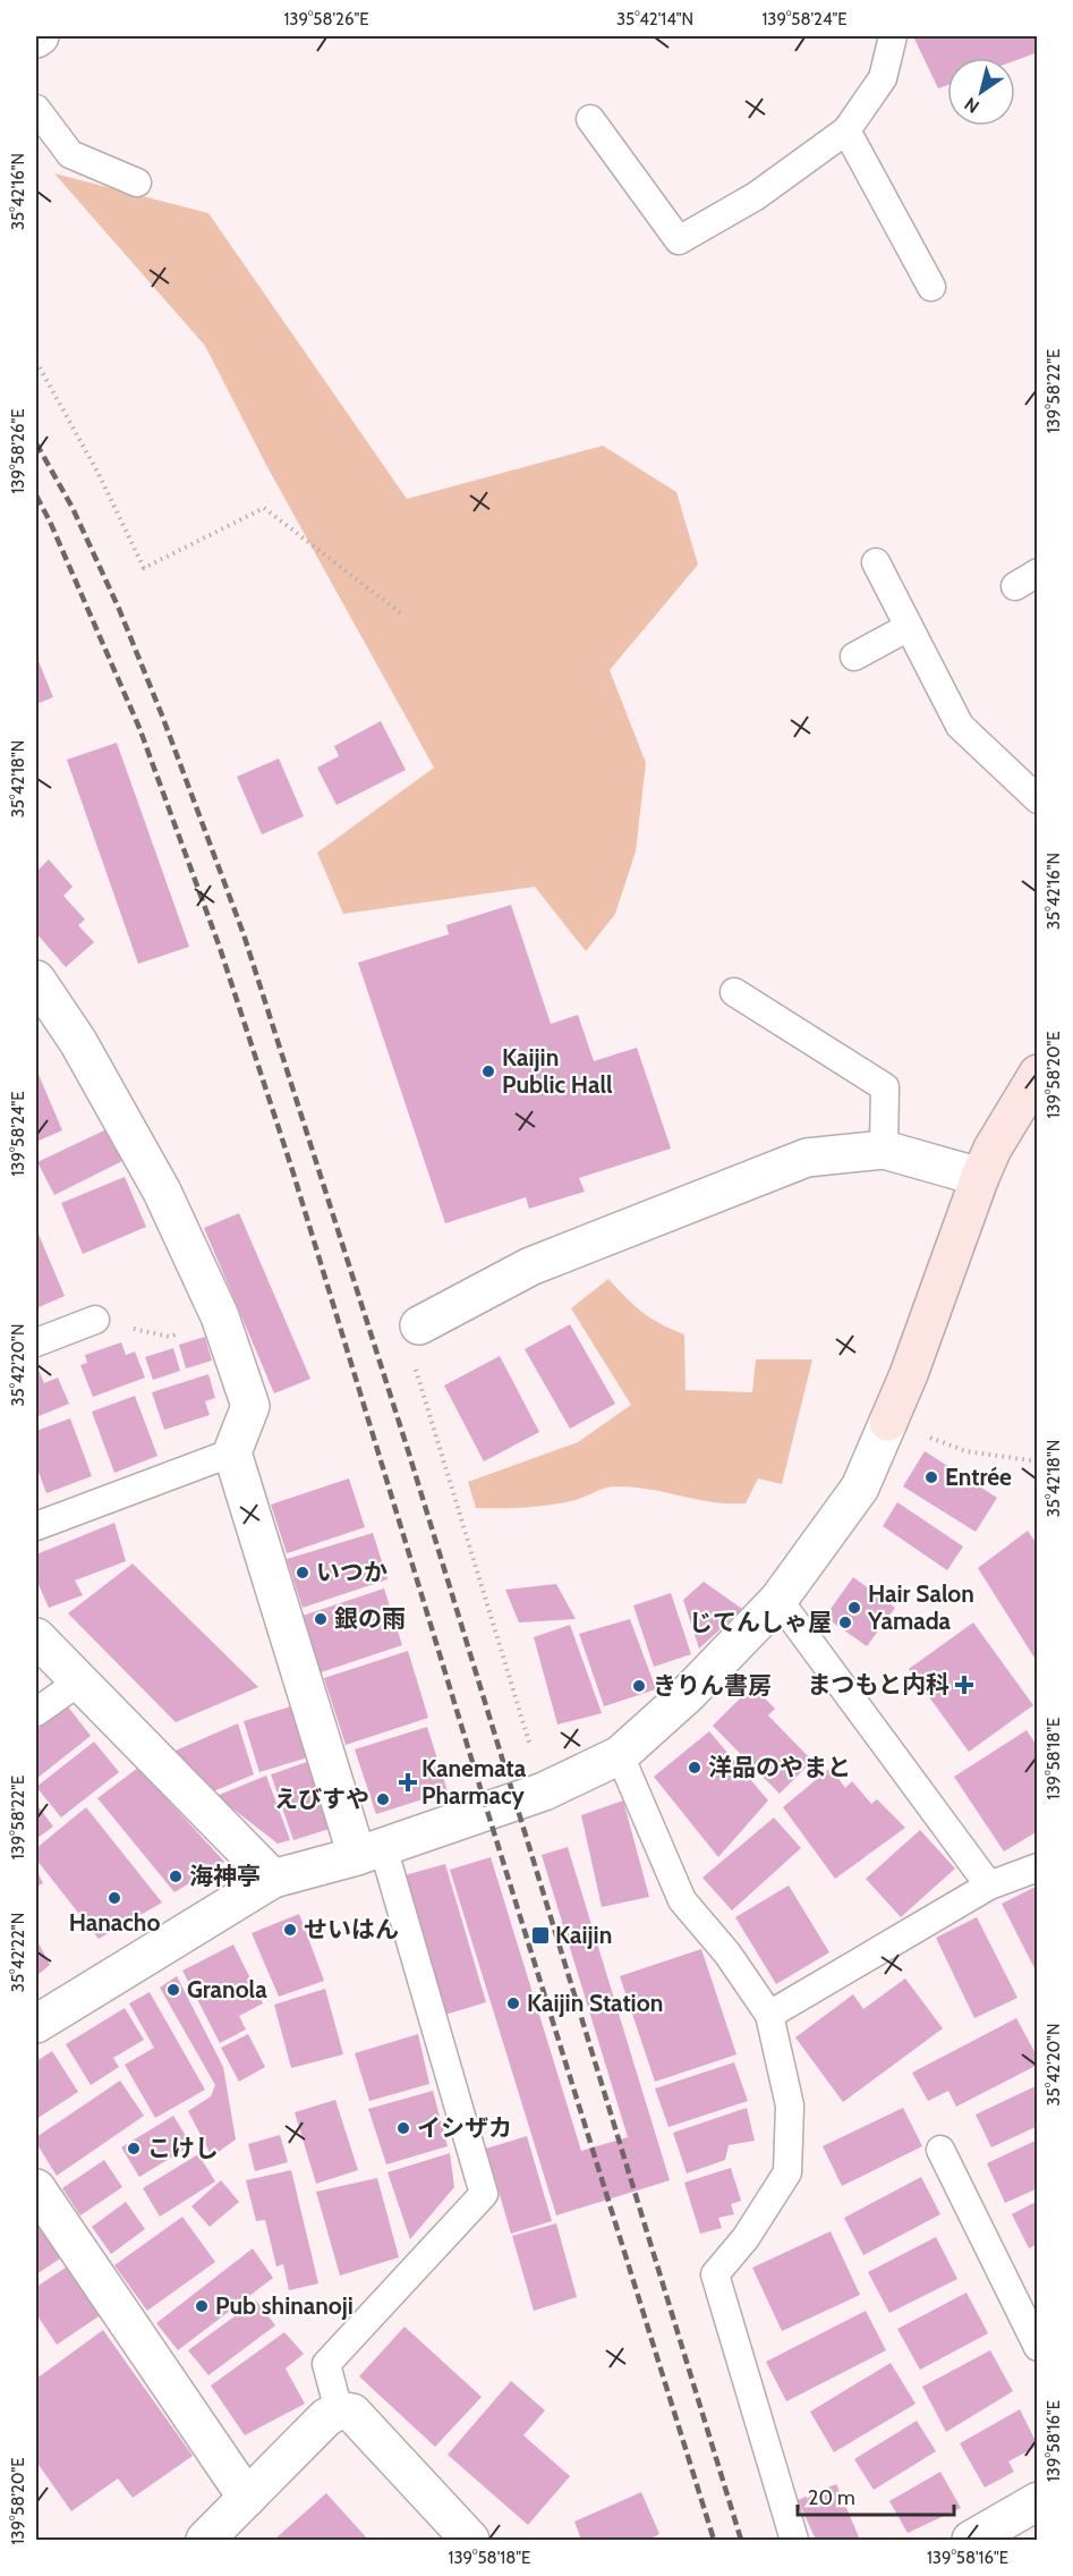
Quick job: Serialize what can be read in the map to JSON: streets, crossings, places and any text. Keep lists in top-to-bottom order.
{
  "places": {
    "other": [
      "Kaijin Public Hall",
      "Entrée",
      "いつか",
      "Hair Salon Yamada",
      "銀の雨",
      "じてんしゃ屋",
      "きりん書房",
      "洋品のやまと",
      "えびすや",
      "海神亭",
      "Hanacho",
      "せいはん",
      "Granola",
      "Kaijin Station",
      "イシザカ",
      "こけし",
      "Pub shinanoji"
    ],
    "health": ["まつもと内科", "Kanemata Pharmacy"],
    "transit": ["Kaijin"]
  },
  "scale_bar": "20 m",
  "north": "bottom left",
  "coordinates": [
    "139°58'26\"E",
    "35°42'14\"N",
    "139°58'24\"E",
    "35°42'16\"N",
    "139°58'22\"E",
    "35°42'18\"N",
    "139°58'20\"E",
    "35°42'20\"N",
    "139°58'18\"E",
    "35°42'22\"N",
    "139°58'16\"E"
  ]
}
